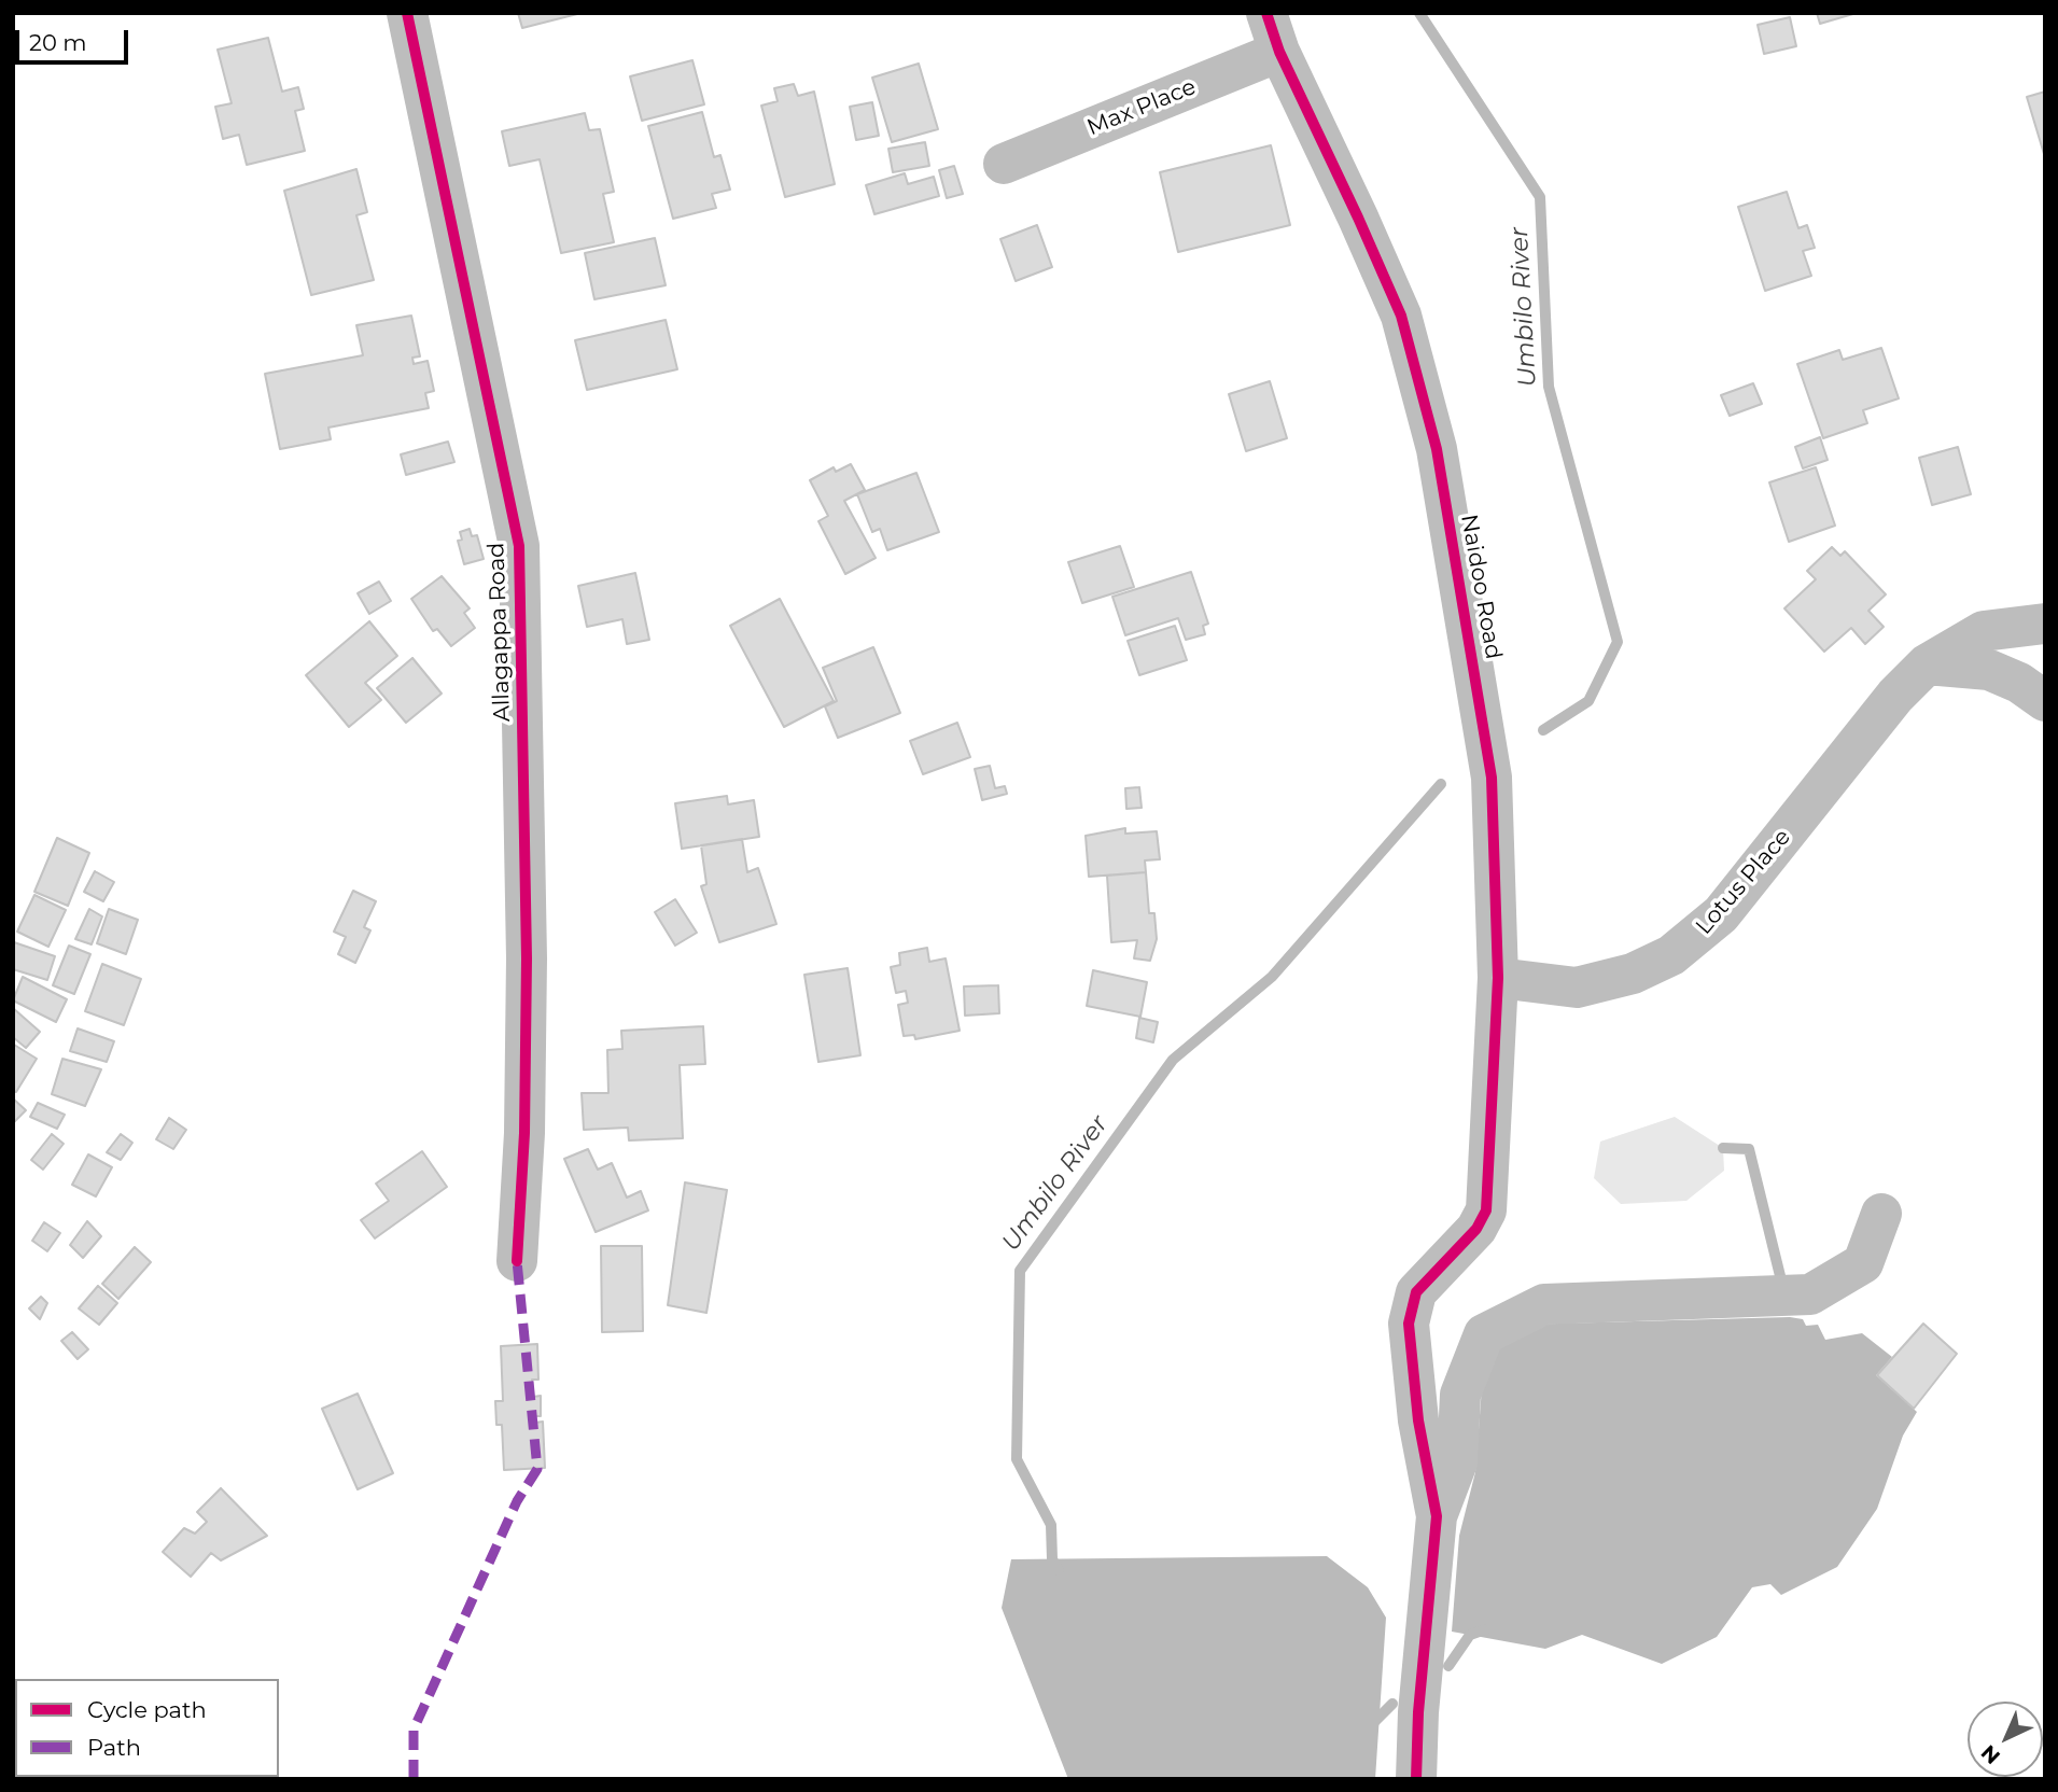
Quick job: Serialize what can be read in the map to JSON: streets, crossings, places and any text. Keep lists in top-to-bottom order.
{
  "streets": {
    "street": [
      "Max Place",
      "Naidoo Road",
      "Allagappa Road",
      "Lotus Place"
    ]
  },
  "crossings": [
    ["Max Place", "Naidoo Road"],
    ["Naidoo Road", "Lotus Place"]
  ],
  "water": ["Umbilo River"],
  "legend": ["Cycle path", "Path"],
  "scale_bar": "20 m",
  "north": "bottom left"
}
